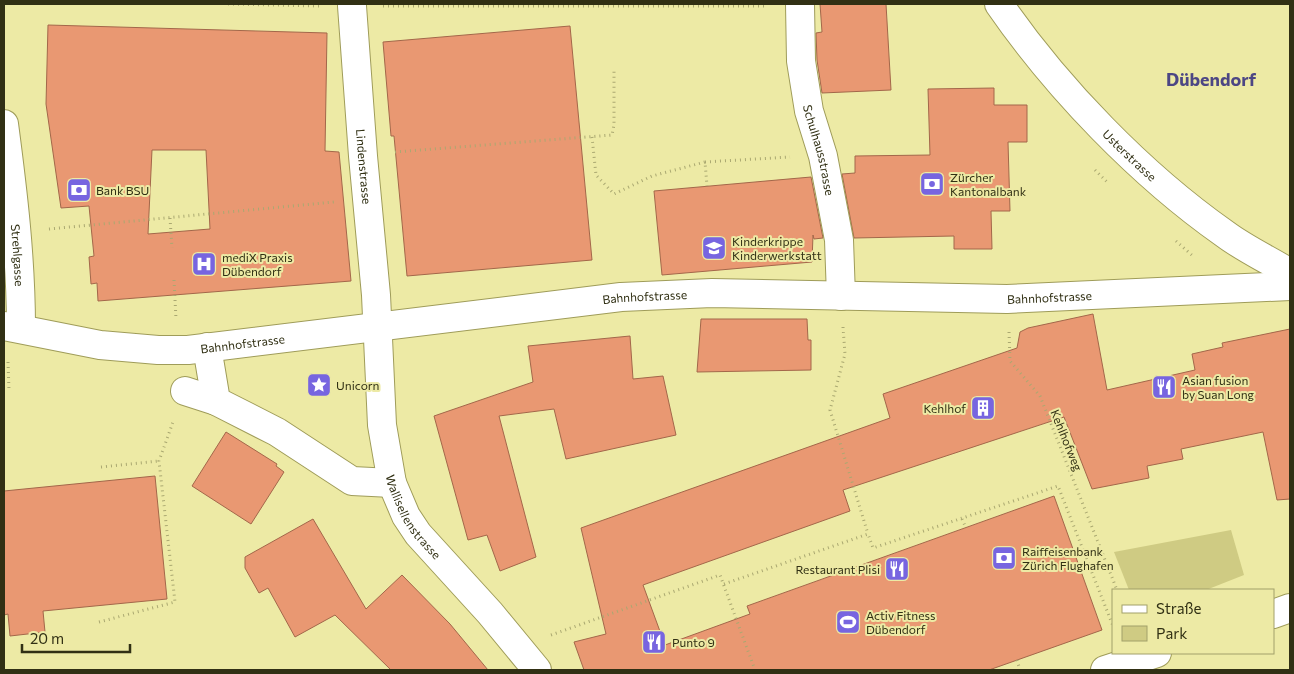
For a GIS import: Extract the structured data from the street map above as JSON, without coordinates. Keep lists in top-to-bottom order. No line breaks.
{"streets":{"street":["Schulhausstrasse","Usterstrasse","Lindenstrasse","Strehlgasse","Bahnhofstrasse","Wallisellenstrasse"],"path":["Kehlhofweg"]},"crossings":[["Schulhausstrasse","Bahnhofstrasse"],["Lindenstrasse","Bahnhofstrasse"],["Lindenstrasse","Wallisellenstrasse"],["Strehlgasse","Bahnhofstrasse"],["Bahnhofstrasse","Kehlhofweg"],["Bahnhofstrasse","Wallisellenstrasse"]],"districts":["Dübendorf"],"places":{"bank":["Zürcher Kantonalbank","Bank BSU","Raiffeisenbank Zürich Flughafen"],"school or university":["Kinderkrippe Kinderwerkstatt"],"hospital":["mediX Praxis Dübendorf"],"place":["Unicorn"],"restaurant":["Asian fusion by Suan Long","Restaurant Plisi","Punto 9"],"building":["Kehlhof"],"sports":["Activ Fitness Dübendorf"]},"legend":["Straße","Park"],"scale_bar":"20 m"}
